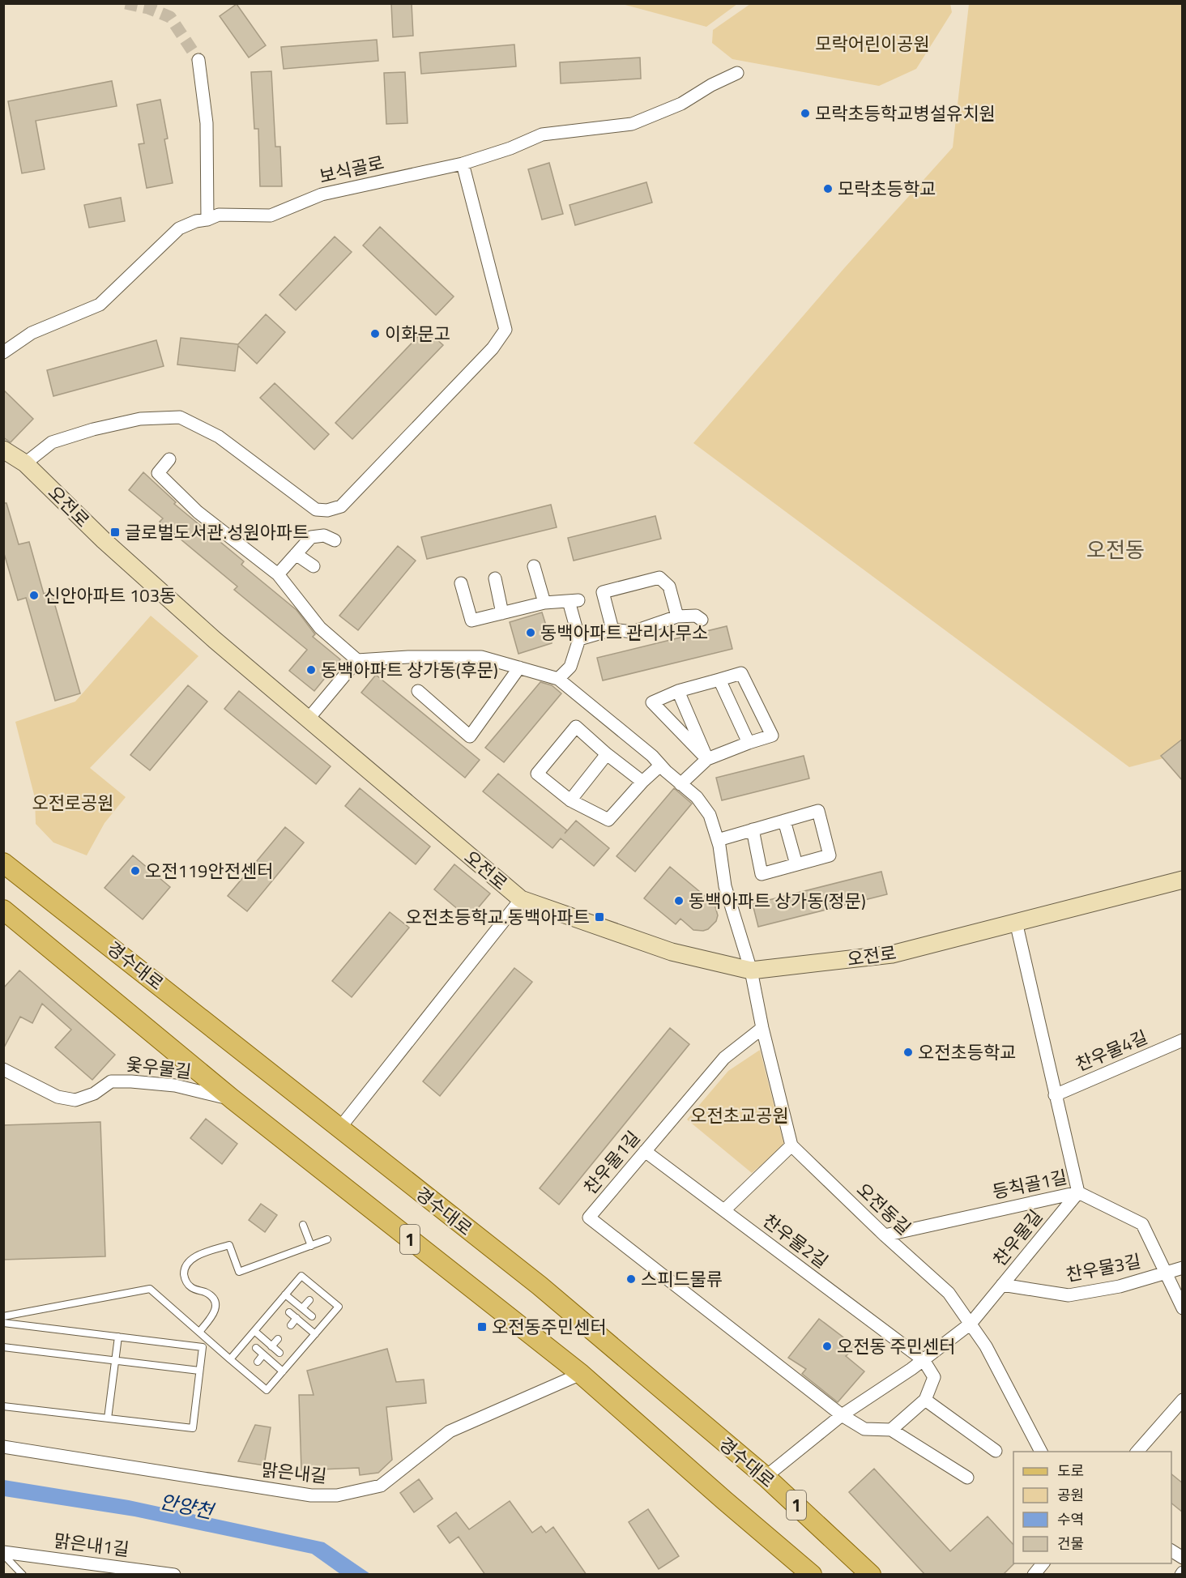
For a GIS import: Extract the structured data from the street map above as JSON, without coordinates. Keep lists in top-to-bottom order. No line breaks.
{"streets":{"main road":["경수대로","1"],"street":["보식골로","오전로","찬우물4길","옻우물길","찬우물1길","등칙골1길","오전동길","찬우물길","찬우물2길","찬우물3길","맑은내길","맑은내1길"]},"crossings":[["경수대로","찬우물길"],["옻우물길","1"],["찬우물1길","찬우물길"],["찬우물1길","찬우물2길"],["등칙골1길","오전동길"],["등칙골1길","찬우물길"],["등칙골1길","찬우물3길"],["오전동길","찬우물길"],["찬우물길","찬우물2길"],["찬우물길","찬우물3길"],["1","맑은내길"]],"districts":["오전동"],"water":["안양천"],"parks":["모락어린이공원","오전로공원","오전초교공원"],"places":{"other":["모락초등학교병설유치원","모락초등학교","이화문고","신안아파트 103동","동백아파트 관리사무소","동백아파트 상가동(후문)","오전119안전센터","동백아파트 상가동(정문)","오전초등학교","스피드물류","오전동 주민센터"],"transit":["글로벌도서관.성원아파트","오전초등학교.동백아파트","오전동주민센터"]},"legend":["도로","공원","수역","건물"]}
